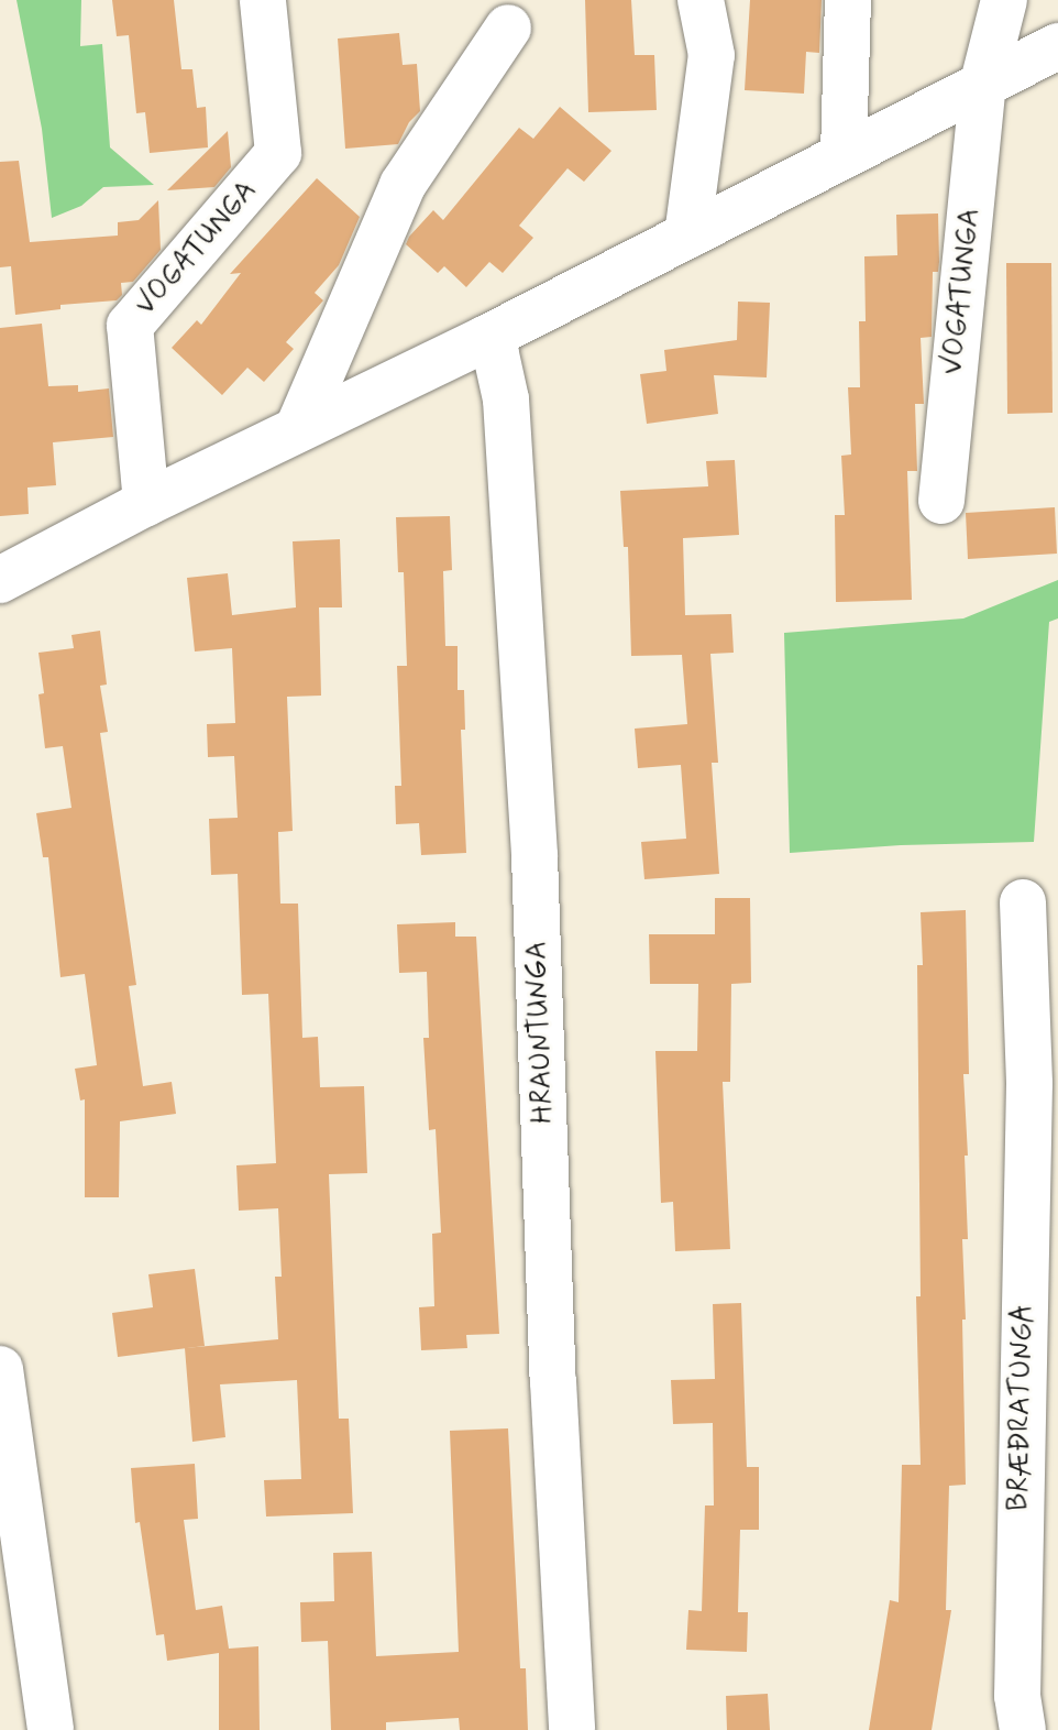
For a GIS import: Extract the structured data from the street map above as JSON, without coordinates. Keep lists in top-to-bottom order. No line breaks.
{"streets":{"street":["VOGATUNGA","HRAUNTUNGA","BRÆÐRATUNGA"]}}
